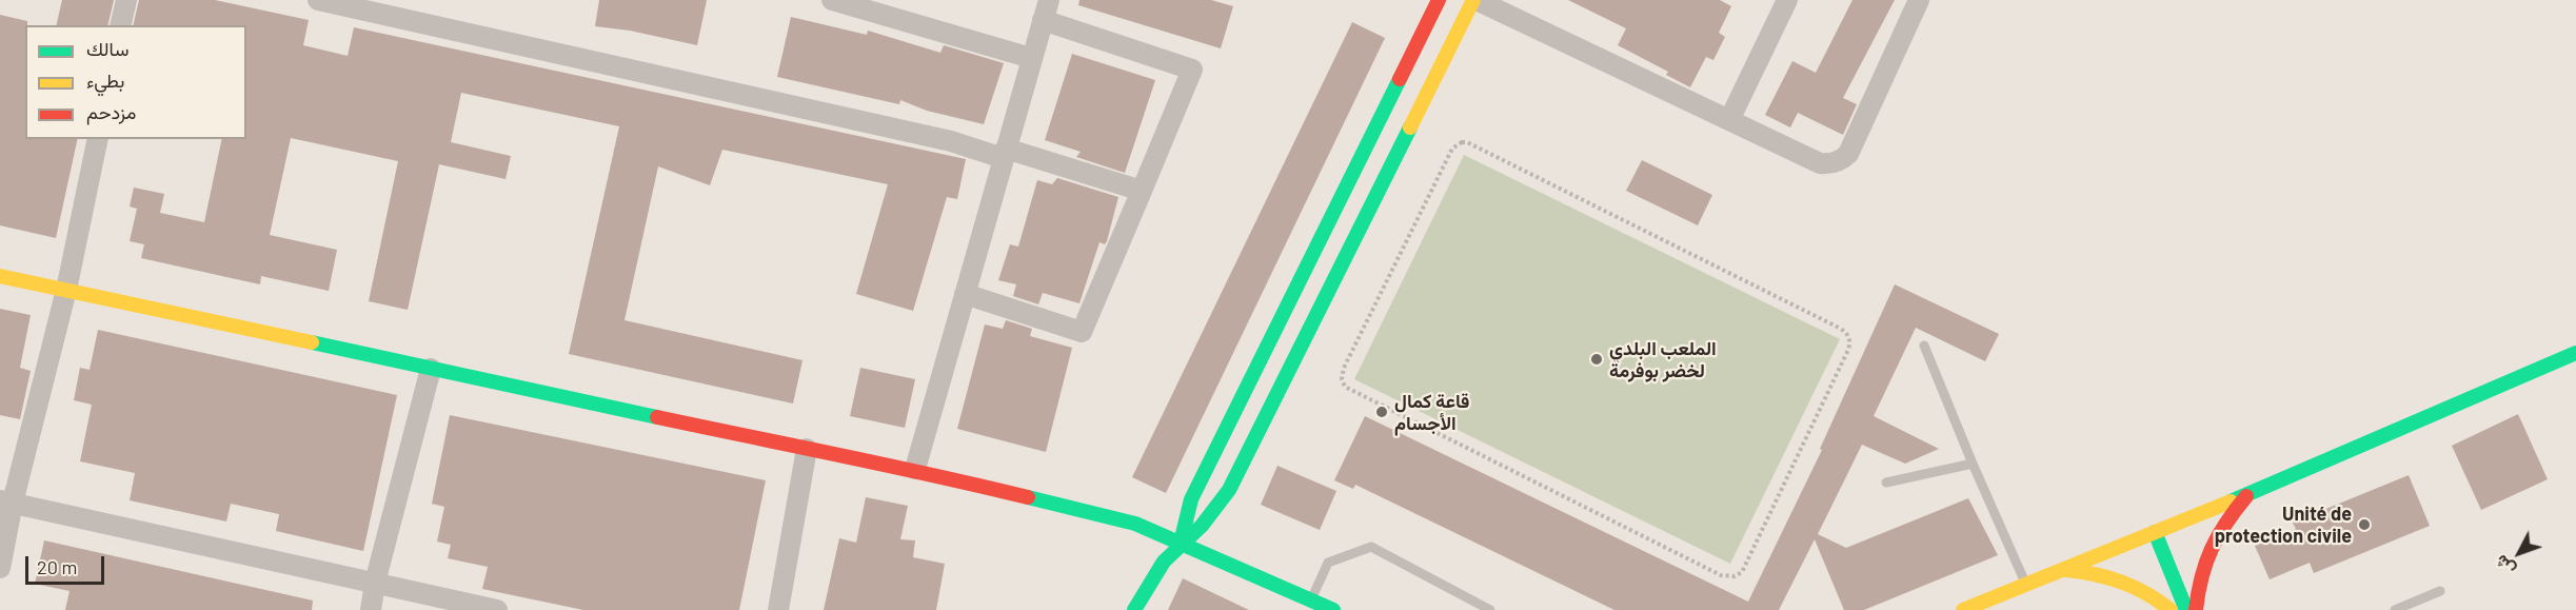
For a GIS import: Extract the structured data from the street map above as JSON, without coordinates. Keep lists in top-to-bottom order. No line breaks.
{"places":["الملعب البلدي لخضر بوفرمة","قاعة كمال الأجسام","Unité de protection civile"],"legend":["سالك","بطيء","مزدحم"],"scale_bar":"20 m","north":"bottom left"}
